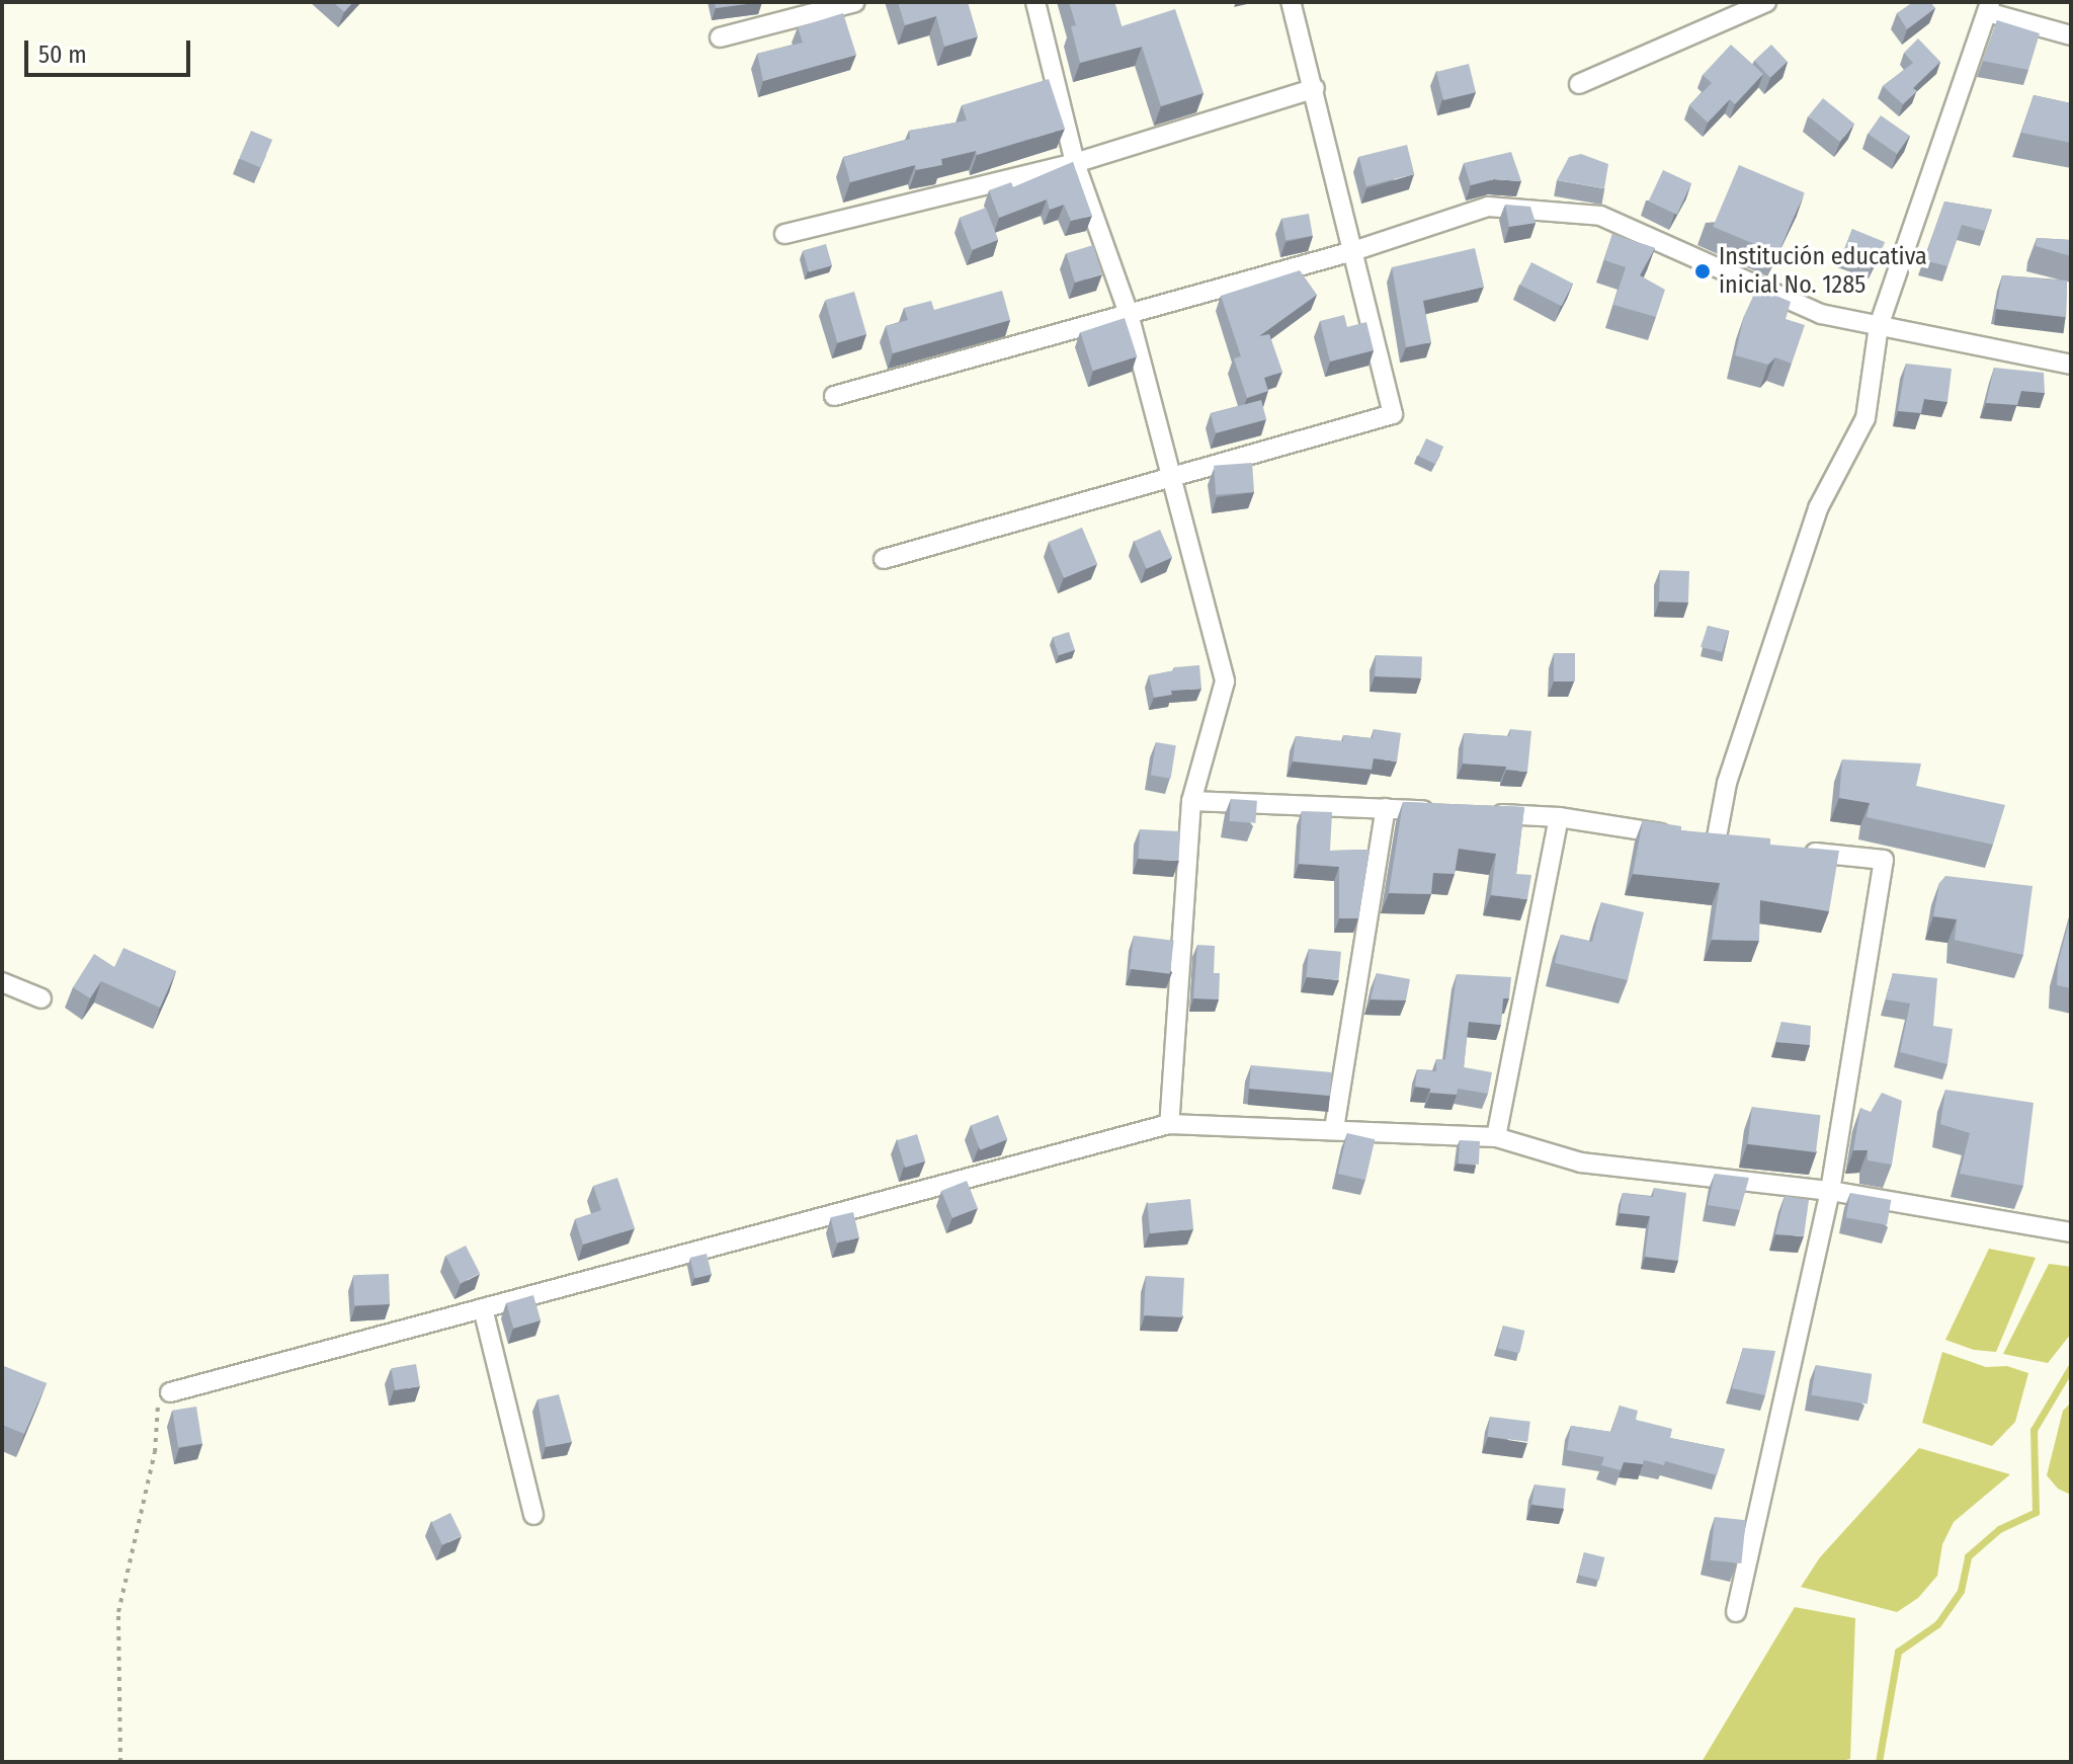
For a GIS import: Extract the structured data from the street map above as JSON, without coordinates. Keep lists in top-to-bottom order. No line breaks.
{"places":["Institución educativa inicial No. 1285"],"scale_bar":"50 m"}
